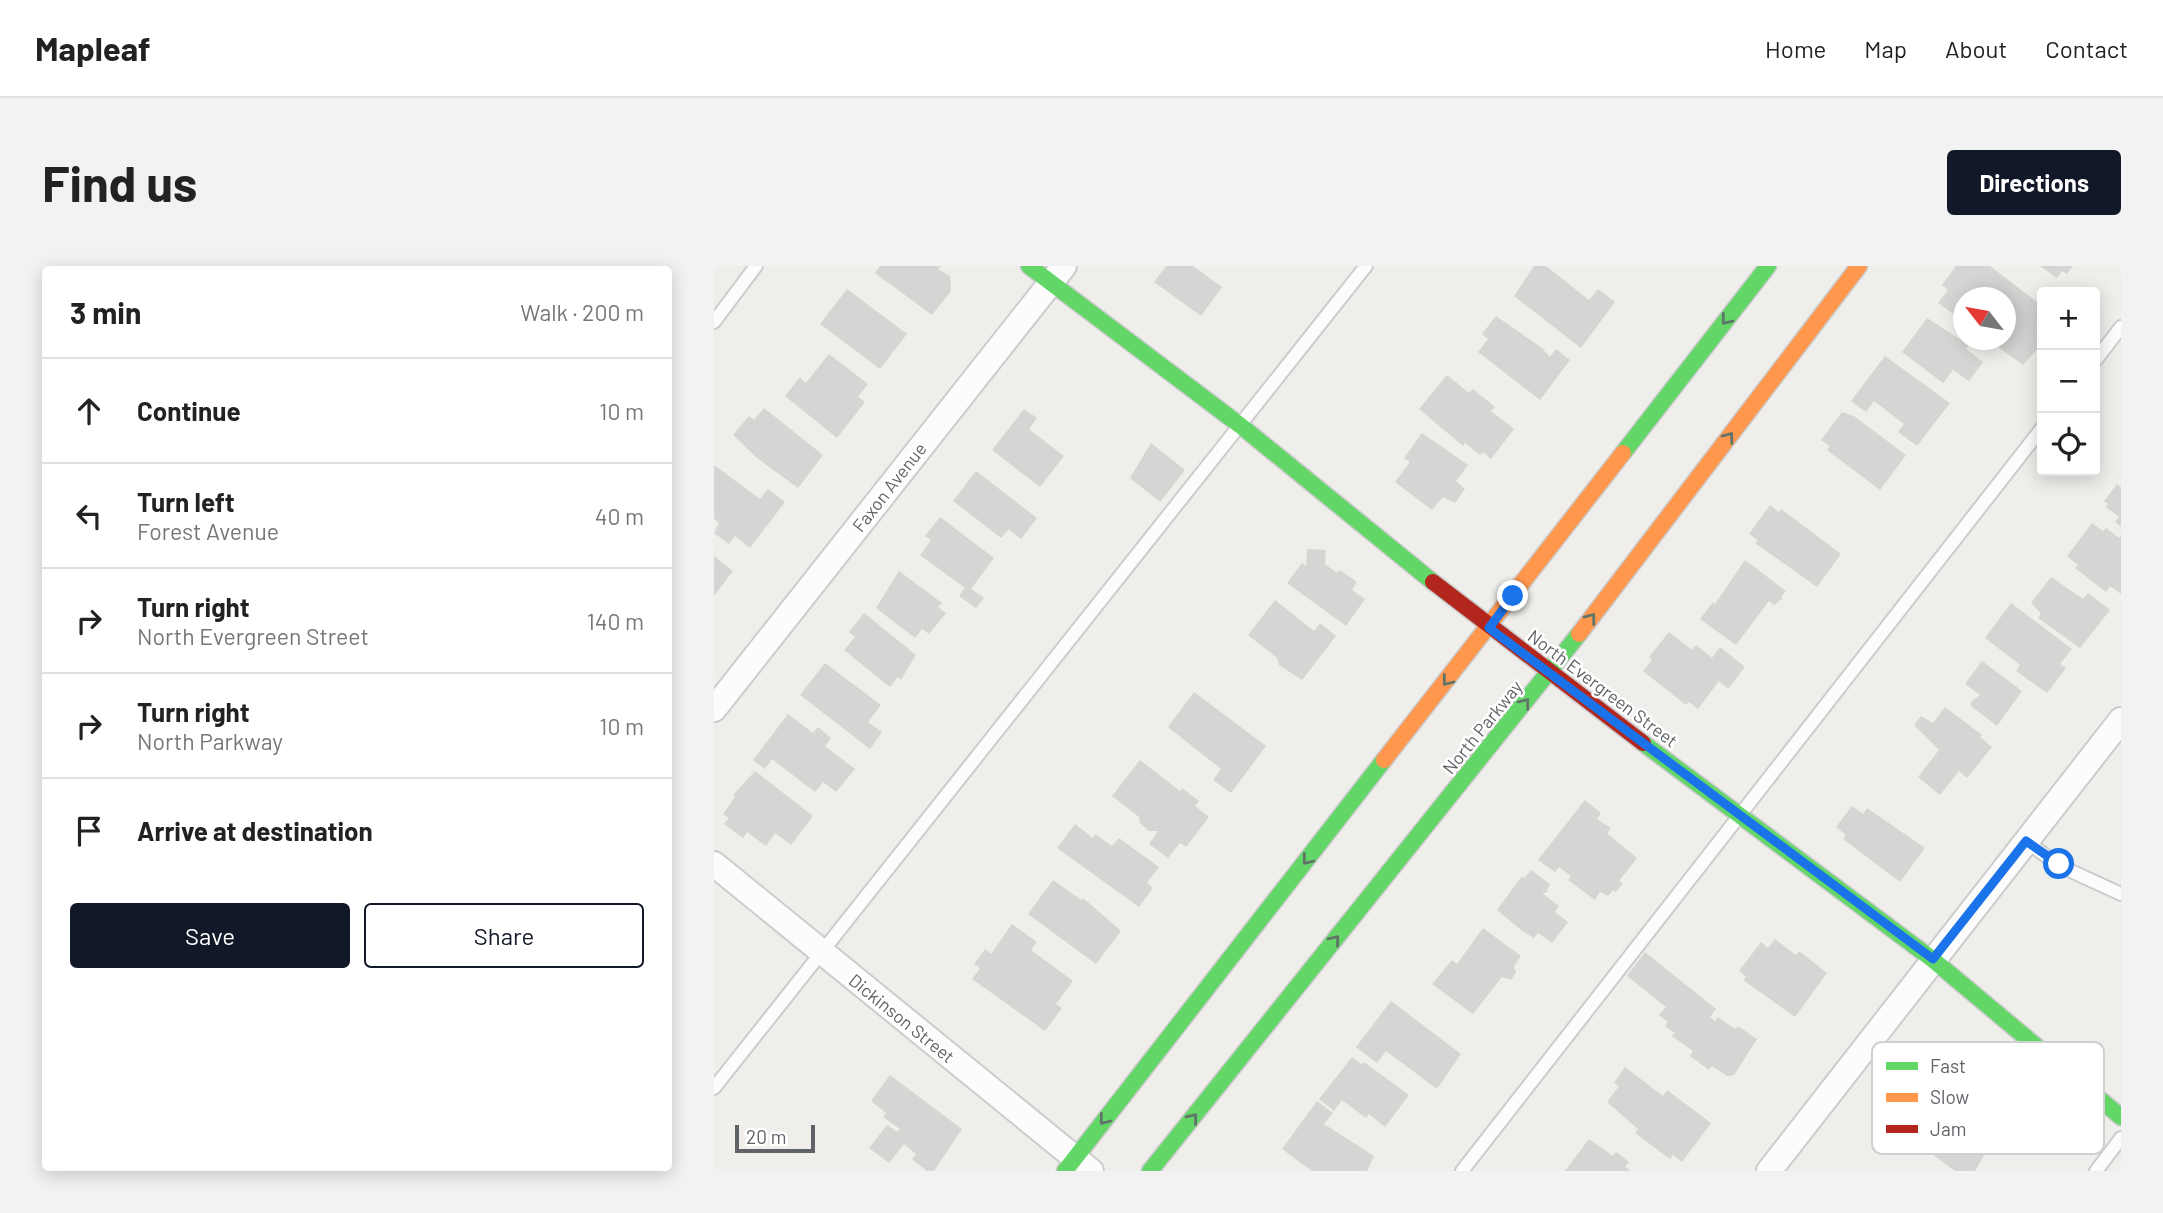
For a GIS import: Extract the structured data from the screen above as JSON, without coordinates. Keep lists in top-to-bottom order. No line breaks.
{"streets":{"main road":["North Evergreen Street","North Parkway"],"street":["Faxon Avenue","Dickinson Street"]},"crossings":[["Faxon Avenue","North Evergreen Street"],["North Evergreen Street","North Parkway"]],"legend":["Fast","Slow","Jam"],"scale_bar":"20 m","north":"top left","page":{"header":"Mapleaf","nav":["Home","Map","About","Contact"],"buttons":["Directions",["Save","Share"]],"title":"Find us","heading":["3 min","Walk · 200 m"],"map_buttons":["+","−"],"list":[["Continue","10 m"],["Turn left","Forest Avenue","40 m"],["Turn right","North Evergreen Street","140 m"],["Turn right","North Parkway","10 m"],"Arrive at destination"],"scale":"20 m"}}
